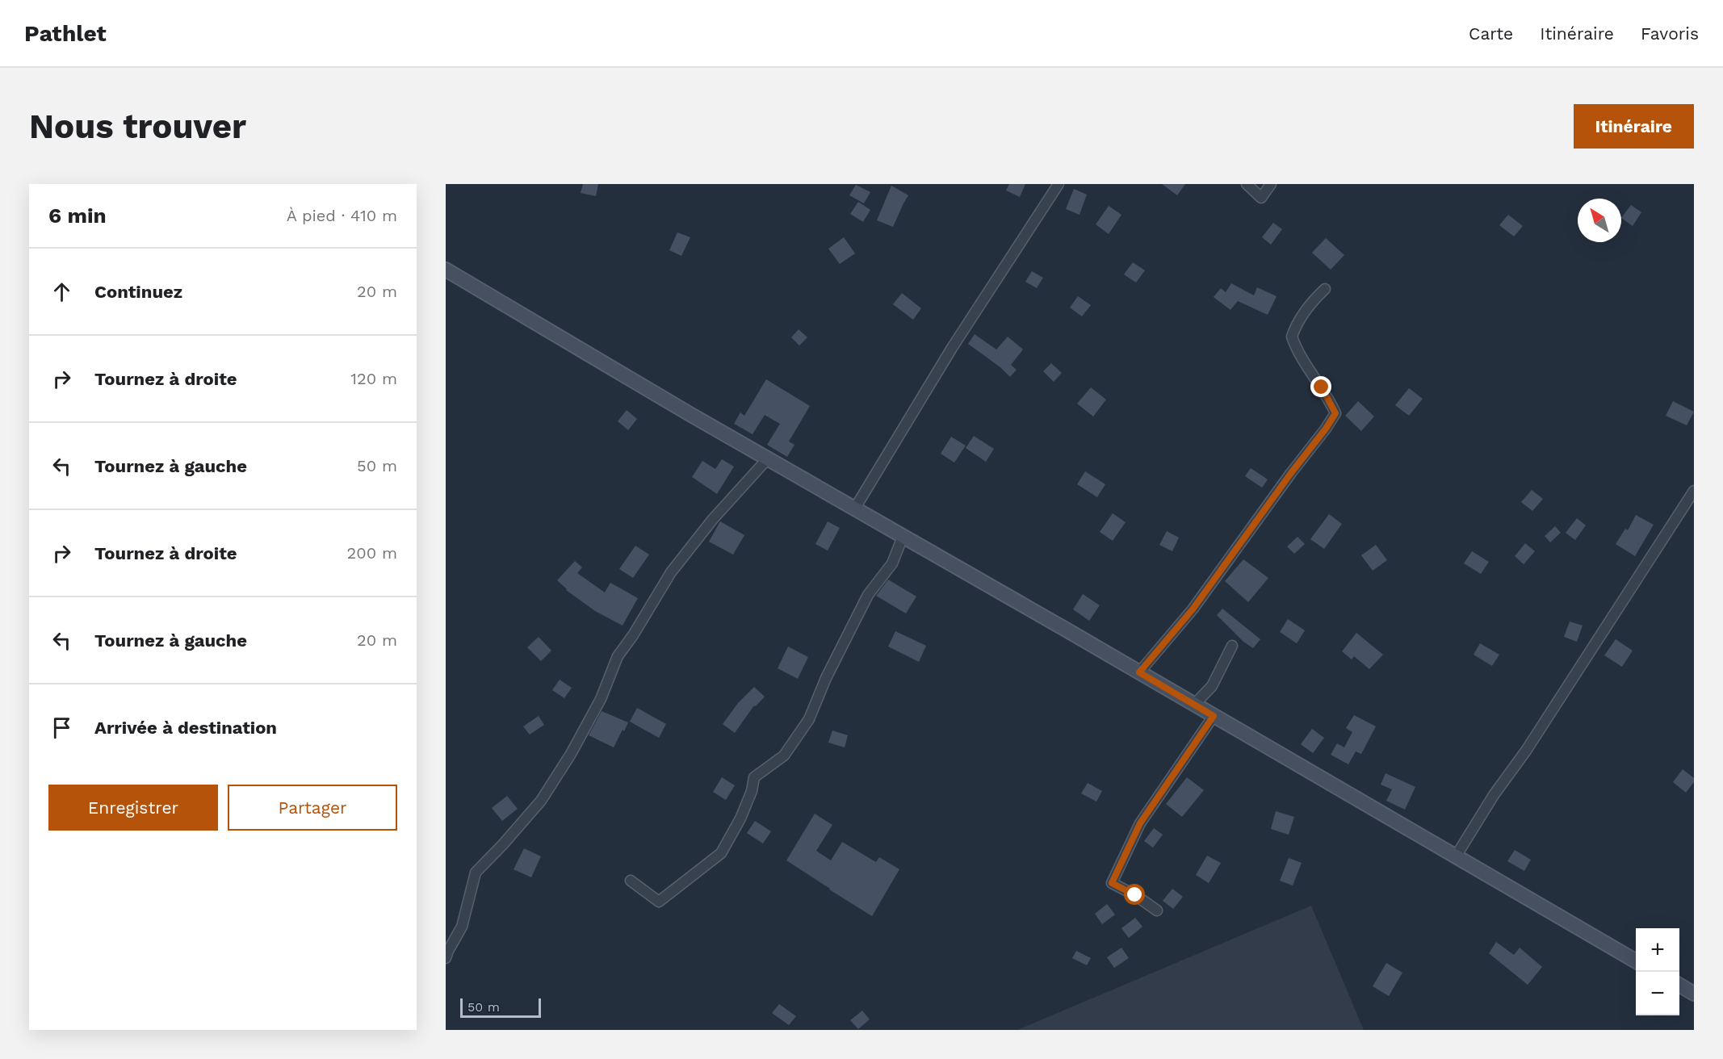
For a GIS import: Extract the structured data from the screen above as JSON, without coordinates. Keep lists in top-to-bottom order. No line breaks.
{"scale_bar":"50 m","north":"top left","page":{"header":"Pathlet","nav":["Carte","Itinéraire","Favoris"],"buttons":["Itinéraire",["Enregistrer","Partager"]],"title":"Nous trouver","heading":["6 min","À pied · 410 m"],"list":[["Continuez","20 m"],["Tournez à droite","120 m"],["Tournez à gauche","50 m"],["Tournez à droite","200 m"],["Tournez à gauche","20 m"],"Arrivée à destination"],"map_buttons":["+","−"],"scale":"50 m"}}
